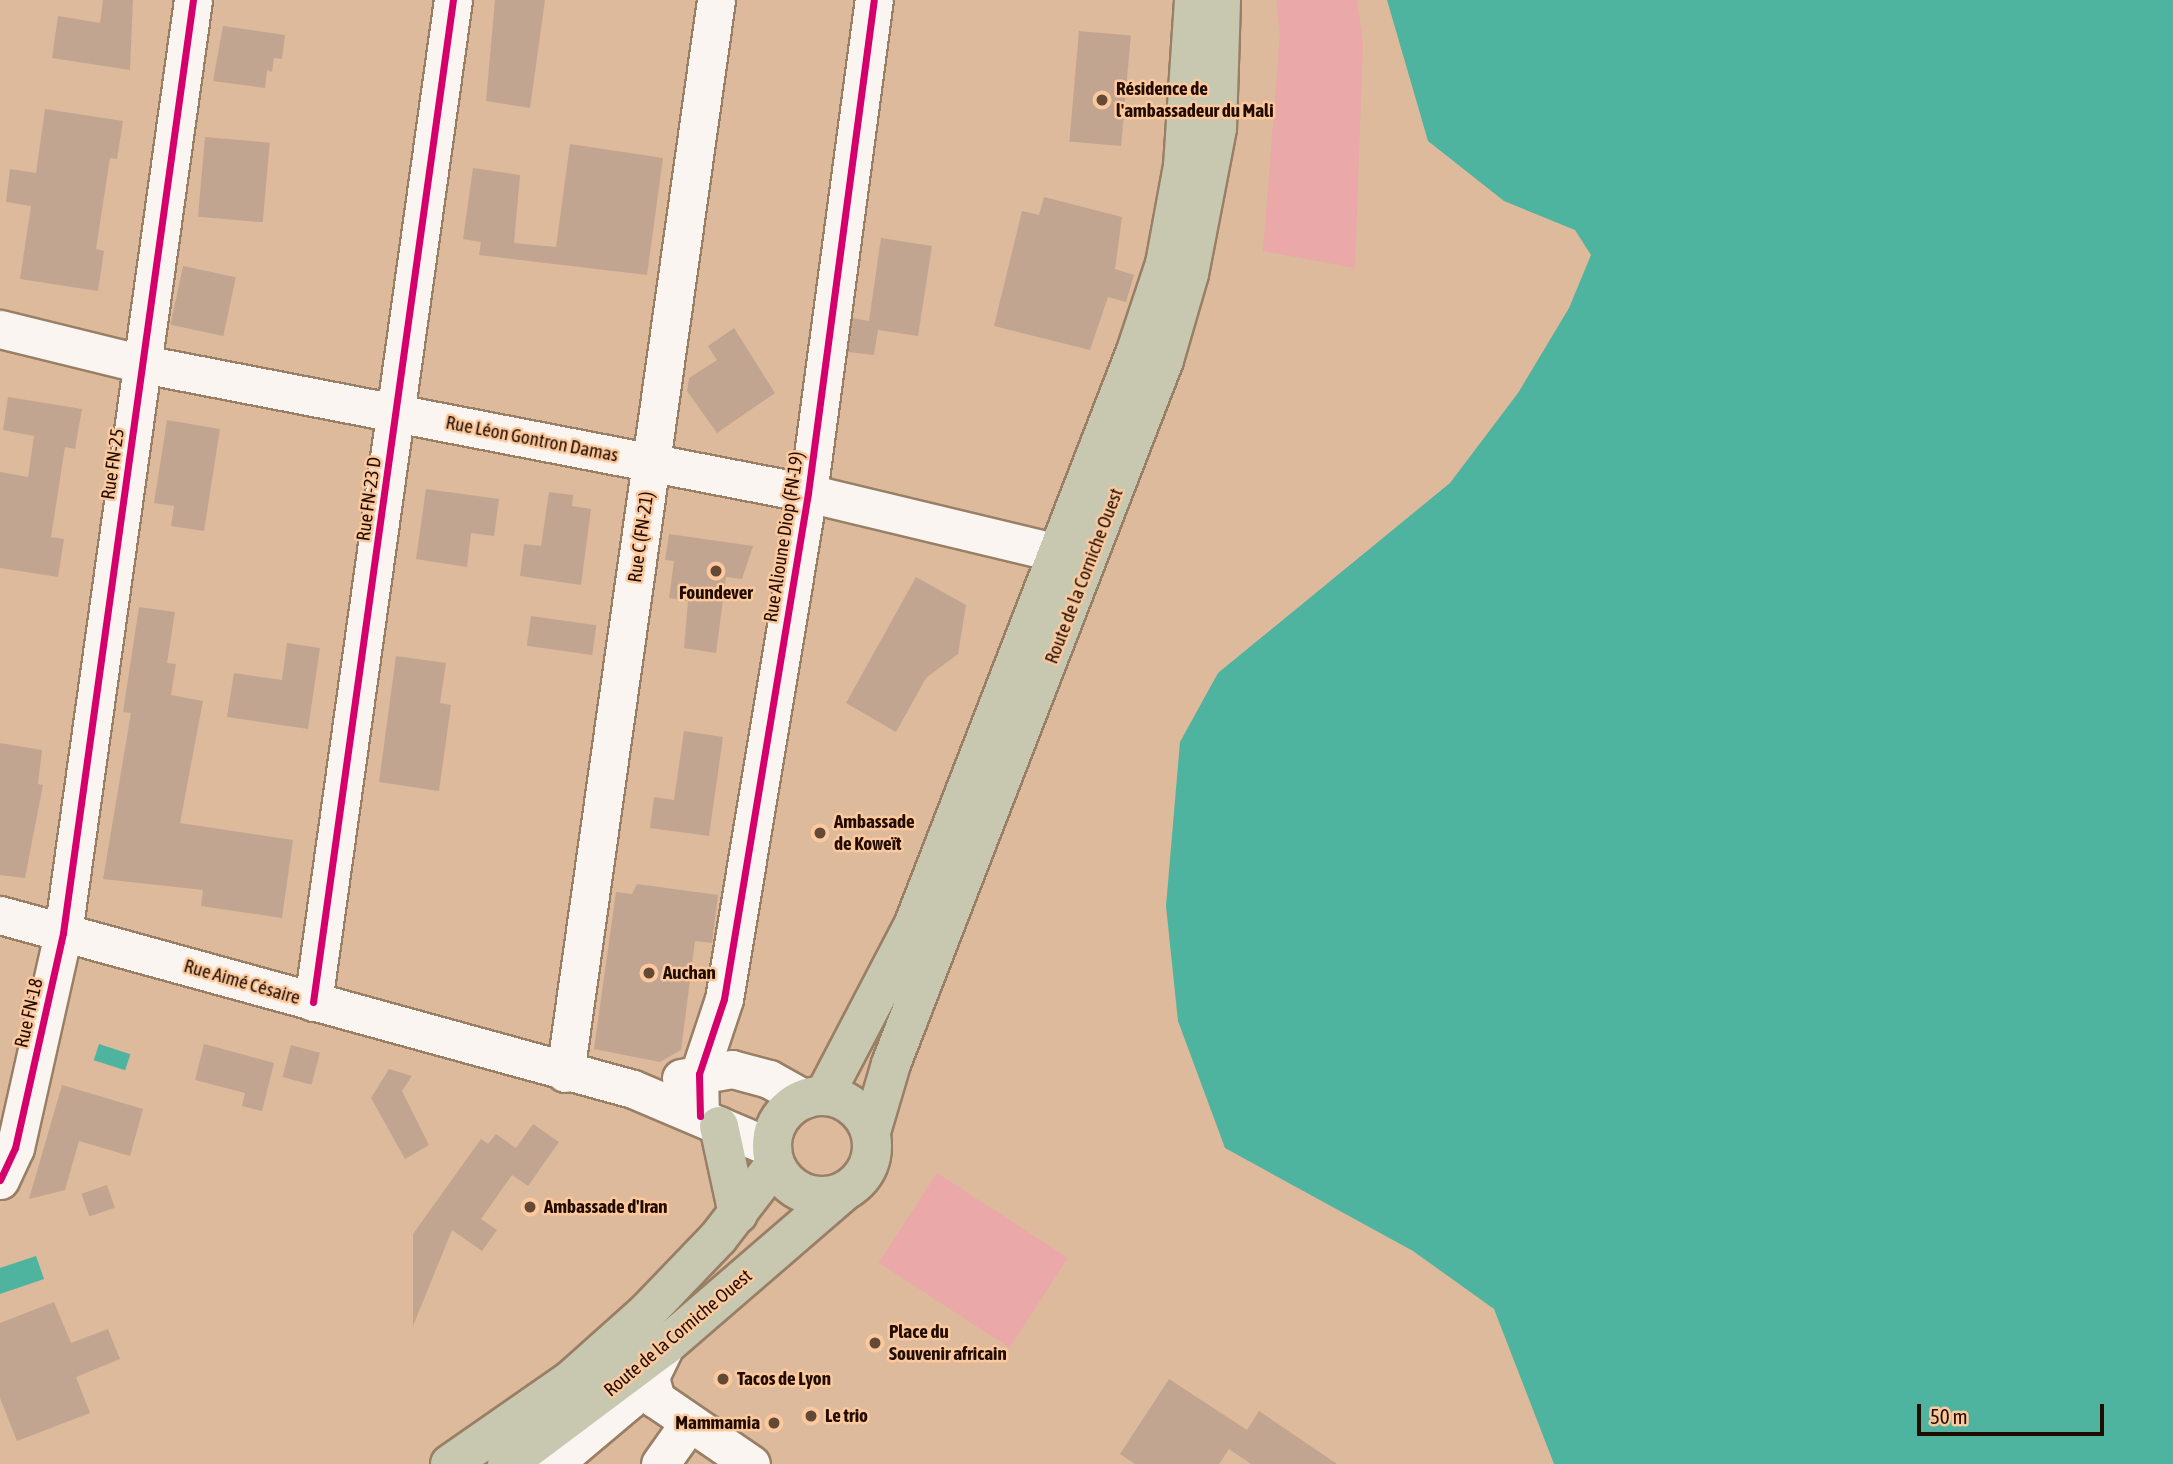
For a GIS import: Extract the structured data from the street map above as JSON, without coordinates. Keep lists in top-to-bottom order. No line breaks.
{"streets":{"highway":["Route de la Corniche Ouest"],"street":["Rue Léon Gontron Damas","Rue FN-25","Rue FN-23 D","Rue C (FN-21)","Rue Alioune Diop (FN-19)","Rue Aimé Césaire","Rue FN-18"]},"crossings":[["Rue Léon Gontron Damas","Rue FN-25"],["Rue Léon Gontron Damas","Rue FN-23 D"],["Rue Léon Gontron Damas","Rue C (FN-21)"],["Rue Léon Gontron Damas","Rue Alioune Diop (FN-19)"],["Rue Léon Gontron Damas","Route de la Corniche Ouest"],["Rue FN-25","Rue Aimé Césaire"],["Rue FN-25","Rue FN-18"],["Rue FN-23 D","Rue Aimé Césaire"],["Rue C (FN-21)","Rue Aimé Césaire"],["Rue Alioune Diop (FN-19)","Rue Aimé Césaire"],["Route de la Corniche Ouest","Rue Aimé Césaire"],["Rue Aimé Césaire","Rue FN-18"]],"places":["Résidence de l'ambassadeur du Mali","Foundever","Ambassade de Koweït","Auchan","Ambassade d'Iran","Place du Souvenir africain","Tacos de Lyon","Le trio","Mammamia"],"scale_bar":"50 m"}
